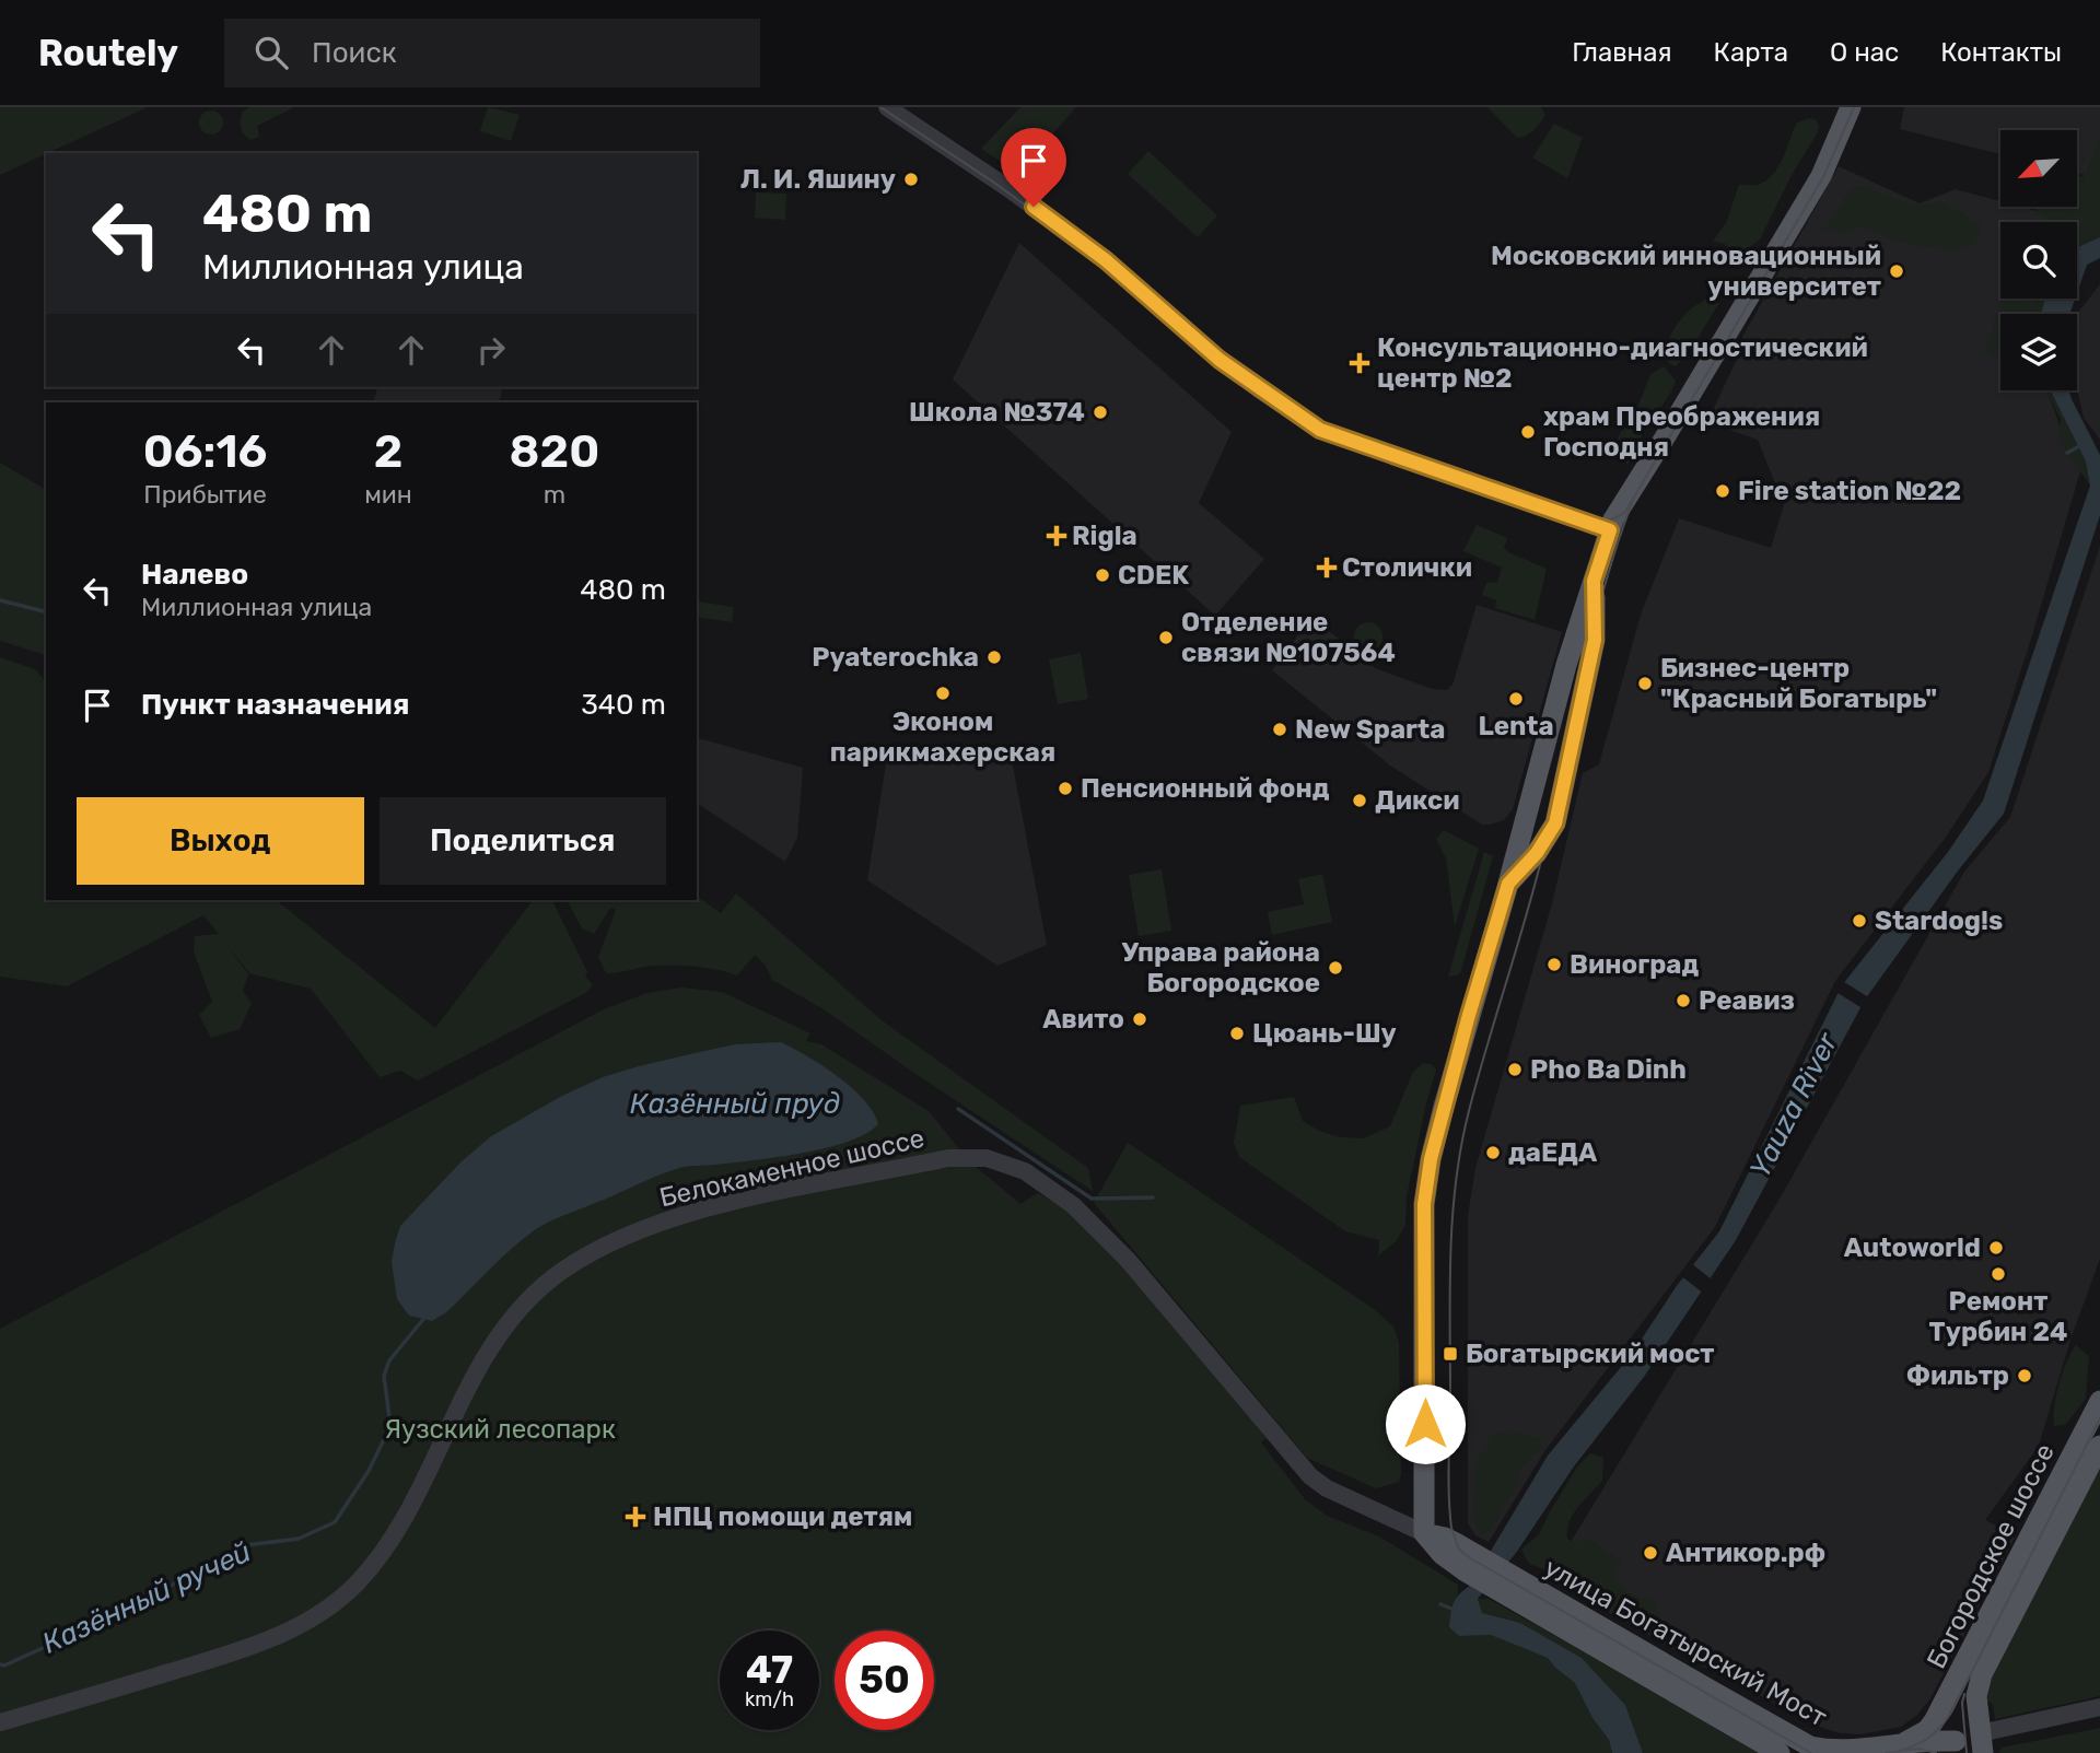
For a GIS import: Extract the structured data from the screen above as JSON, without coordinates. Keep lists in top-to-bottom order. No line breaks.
{"streets":{"main road":["Богородское шоссе","улица Богатырский Мост"],"street":["Белокаменное шоссе"]},"crossings":[["Белокаменное шоссе","улица Богатырский Мост"],["Богородское шоссе","улица Богатырский Мост"]],"water":["Казённый пруд","Yauza River","Казённый ручей"],"parks":["Яузский лесопарк"],"places":{"other":["Л. И. Яшину","Московский инновационный университет","Школа №374","храм Преображения Господня","Fire station №22","CDEK","Отделение связи №107564","Pyaterochka","Бизнес-центр \"Красный Богатырь\"","Эконом парикмахерская","Lenta","New Sparta","Пенсионный фонд","Дикси","Stardog!s","Виноград","Управа района Богородское","Реавиз","Авито","Цюань-Шу","Pho Ba Dinh","даЕДА","Autoworld","Ремонт Турбин 24","Фильтр","Антикор.рф"],"health":["Консультационно-диагностический центр №2","Rigla","Столички","НПЦ помощи детям"],"transit":["Богатырский мост"]},"north":"bottom left","page":{"header":"Routely","search":"Поиск","nav":["Главная","Карта","О нас","Контакты"],"turn":["480 m","Миллионная улица"],"eta":["06:16","Прибытие","2","мин","820","m"],"list":[{"name":"Налево","note":"Миллионная улица","value":"480 m"},{"name":"Пункт назначения","value":"340 m"}],"buttons":["Выход","Поделиться"],"speed":"47 km/h","limit":"50"}}
